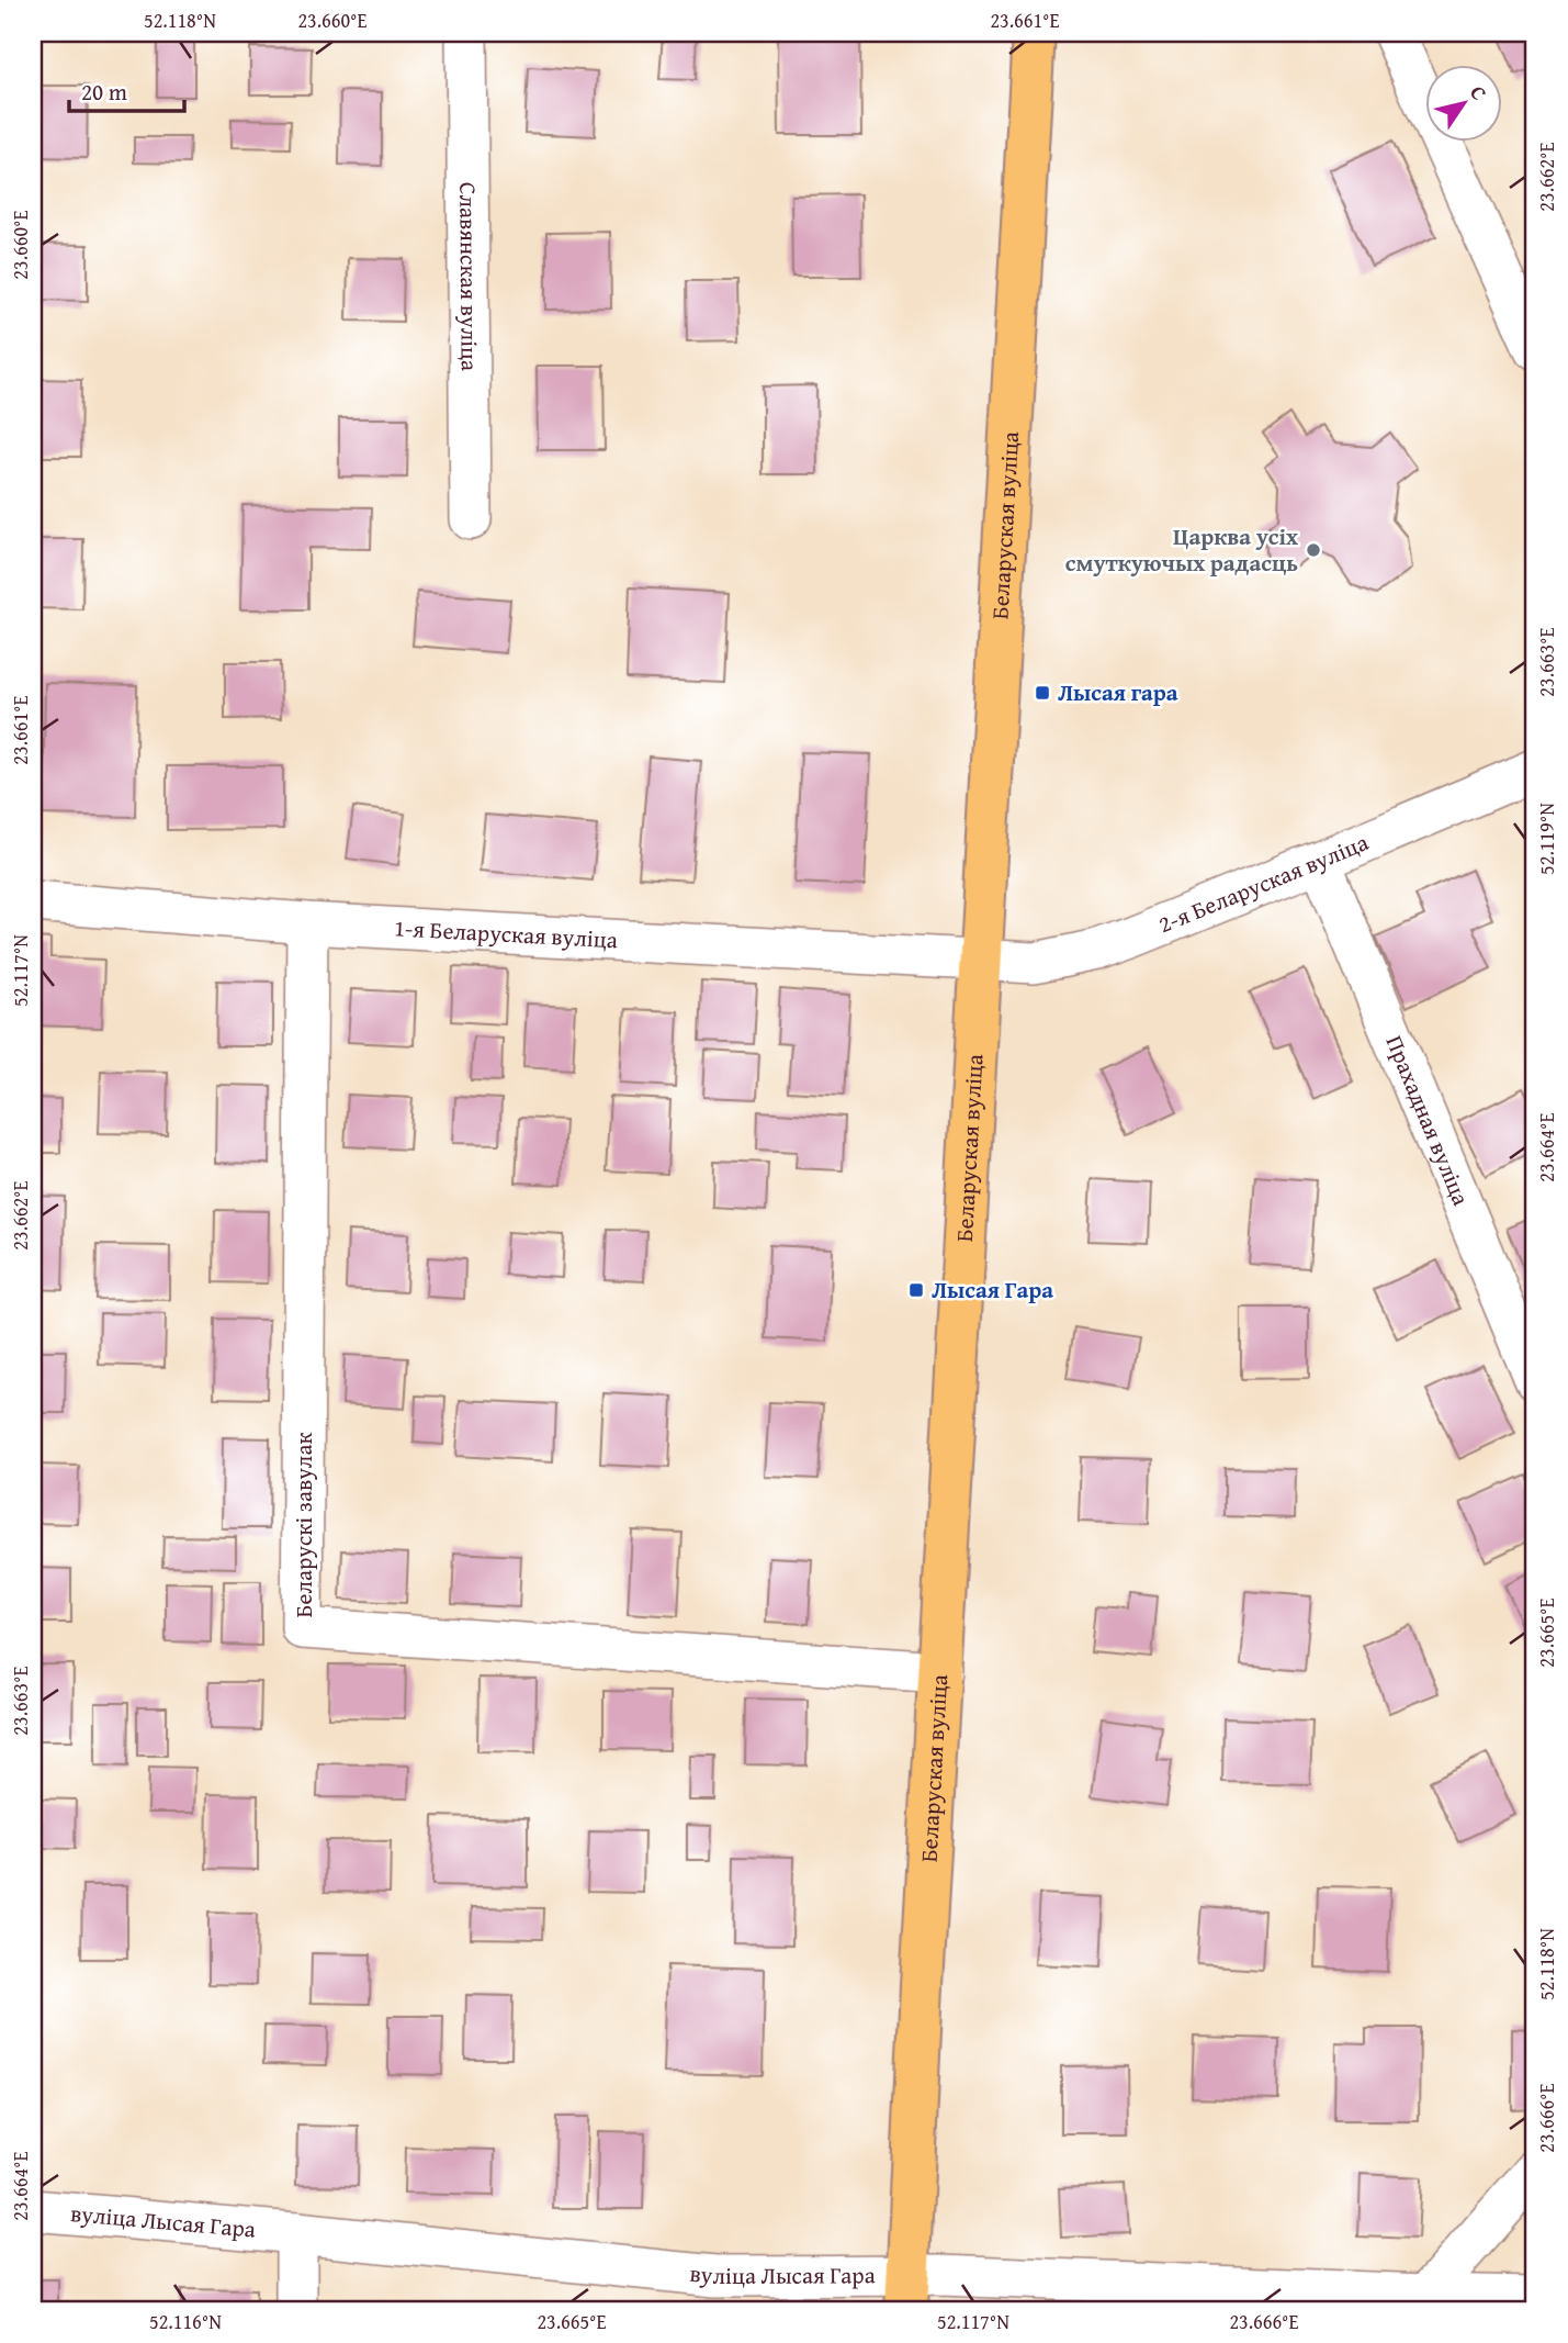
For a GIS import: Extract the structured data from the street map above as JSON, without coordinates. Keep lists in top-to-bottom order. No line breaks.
{"streets":{"main road":["Беларуская вуліца"],"street":["Славянская вуліца","2-я Беларуская вуліца","1-я Беларуская вуліца","Прахадная вуліца","Беларускі завулак","вуліца Лысая Гара"]},"crossings":[["Беларуская вуліца","2-я Беларуская вуліца"],["Беларуская вуліца","1-я Беларуская вуліца"],["Беларуская вуліца","Беларускі завулак"],["Беларуская вуліца","вуліца Лысая Гара"],["2-я Беларуская вуліца","1-я Беларуская вуліца"],["2-я Беларуская вуліца","Прахадная вуліца"],["1-я Беларуская вуліца","Беларускі завулак"]],"places":{"other":["Царква усіх смуткуючых радасць"],"transit":["Лысая гара","Лысая Гара"]},"scale_bar":"20 m","north":"top right","coordinates":["52.118°N","23.660°E","23.661°E","23.662°E","23.663°E","52.119°N","52.117°N","23.664°E","23.665°E","23.666°E","52.116°N"]}
